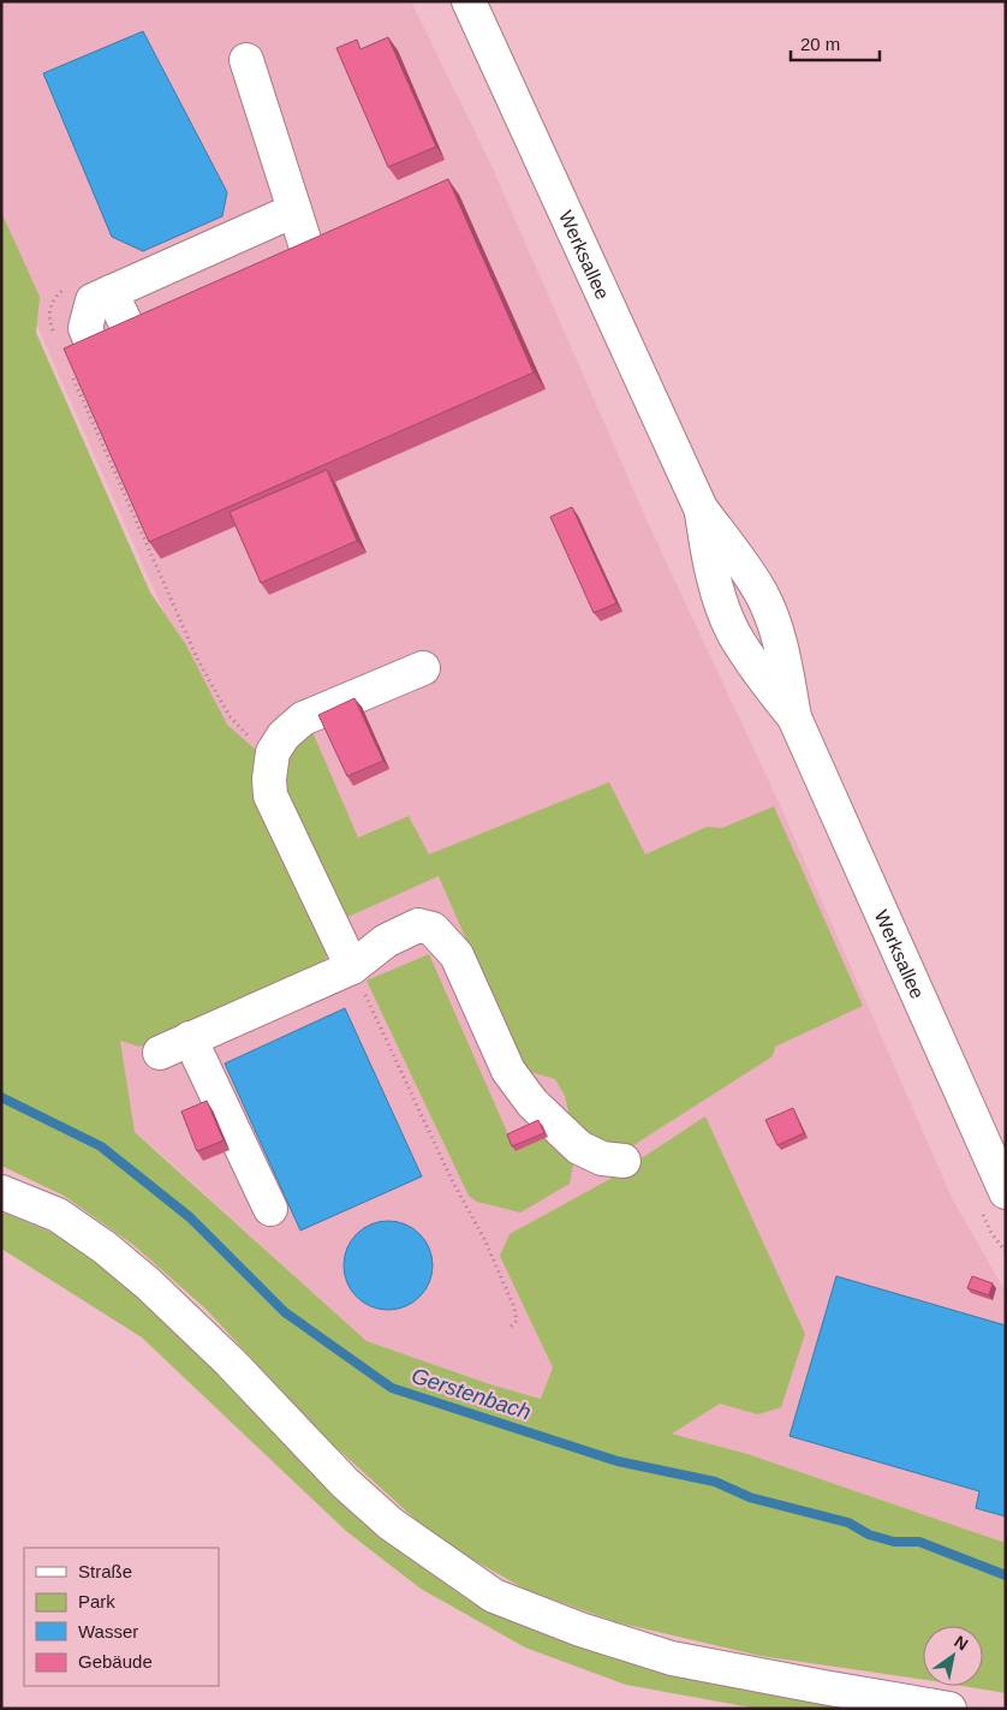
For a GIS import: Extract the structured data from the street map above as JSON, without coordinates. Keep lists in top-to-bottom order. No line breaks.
{"streets":{"street":["Werksallee"]},"water":["Gerstenbach"],"legend":["Straße","Park","Wasser","Gebäude"],"scale_bar":"20 m","north":"top right"}
